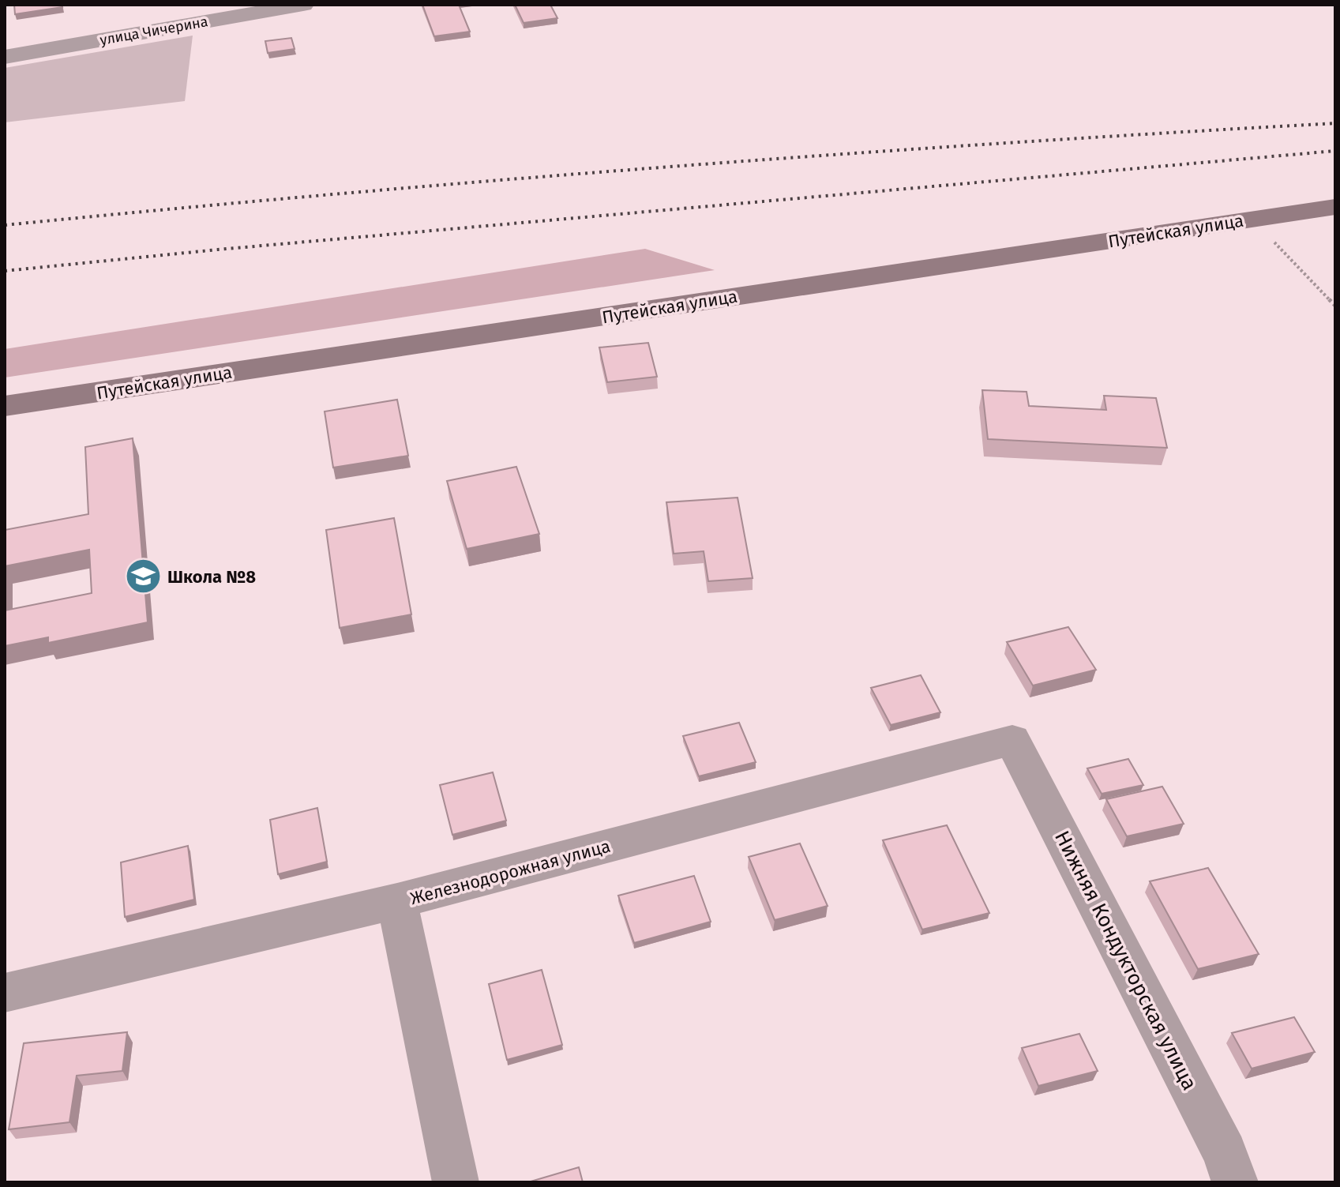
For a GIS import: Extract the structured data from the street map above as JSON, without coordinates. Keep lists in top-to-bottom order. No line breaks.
{"streets":{"main road":["Путейская улица"],"street":["улица Чичерина","Железнодорожная улица","Нижняя Кондукторская улица"]},"crossings":[["Железнодорожная улица","Нижняя Кондукторская улица"]],"places":{"school or university":["Школа №8"]}}
